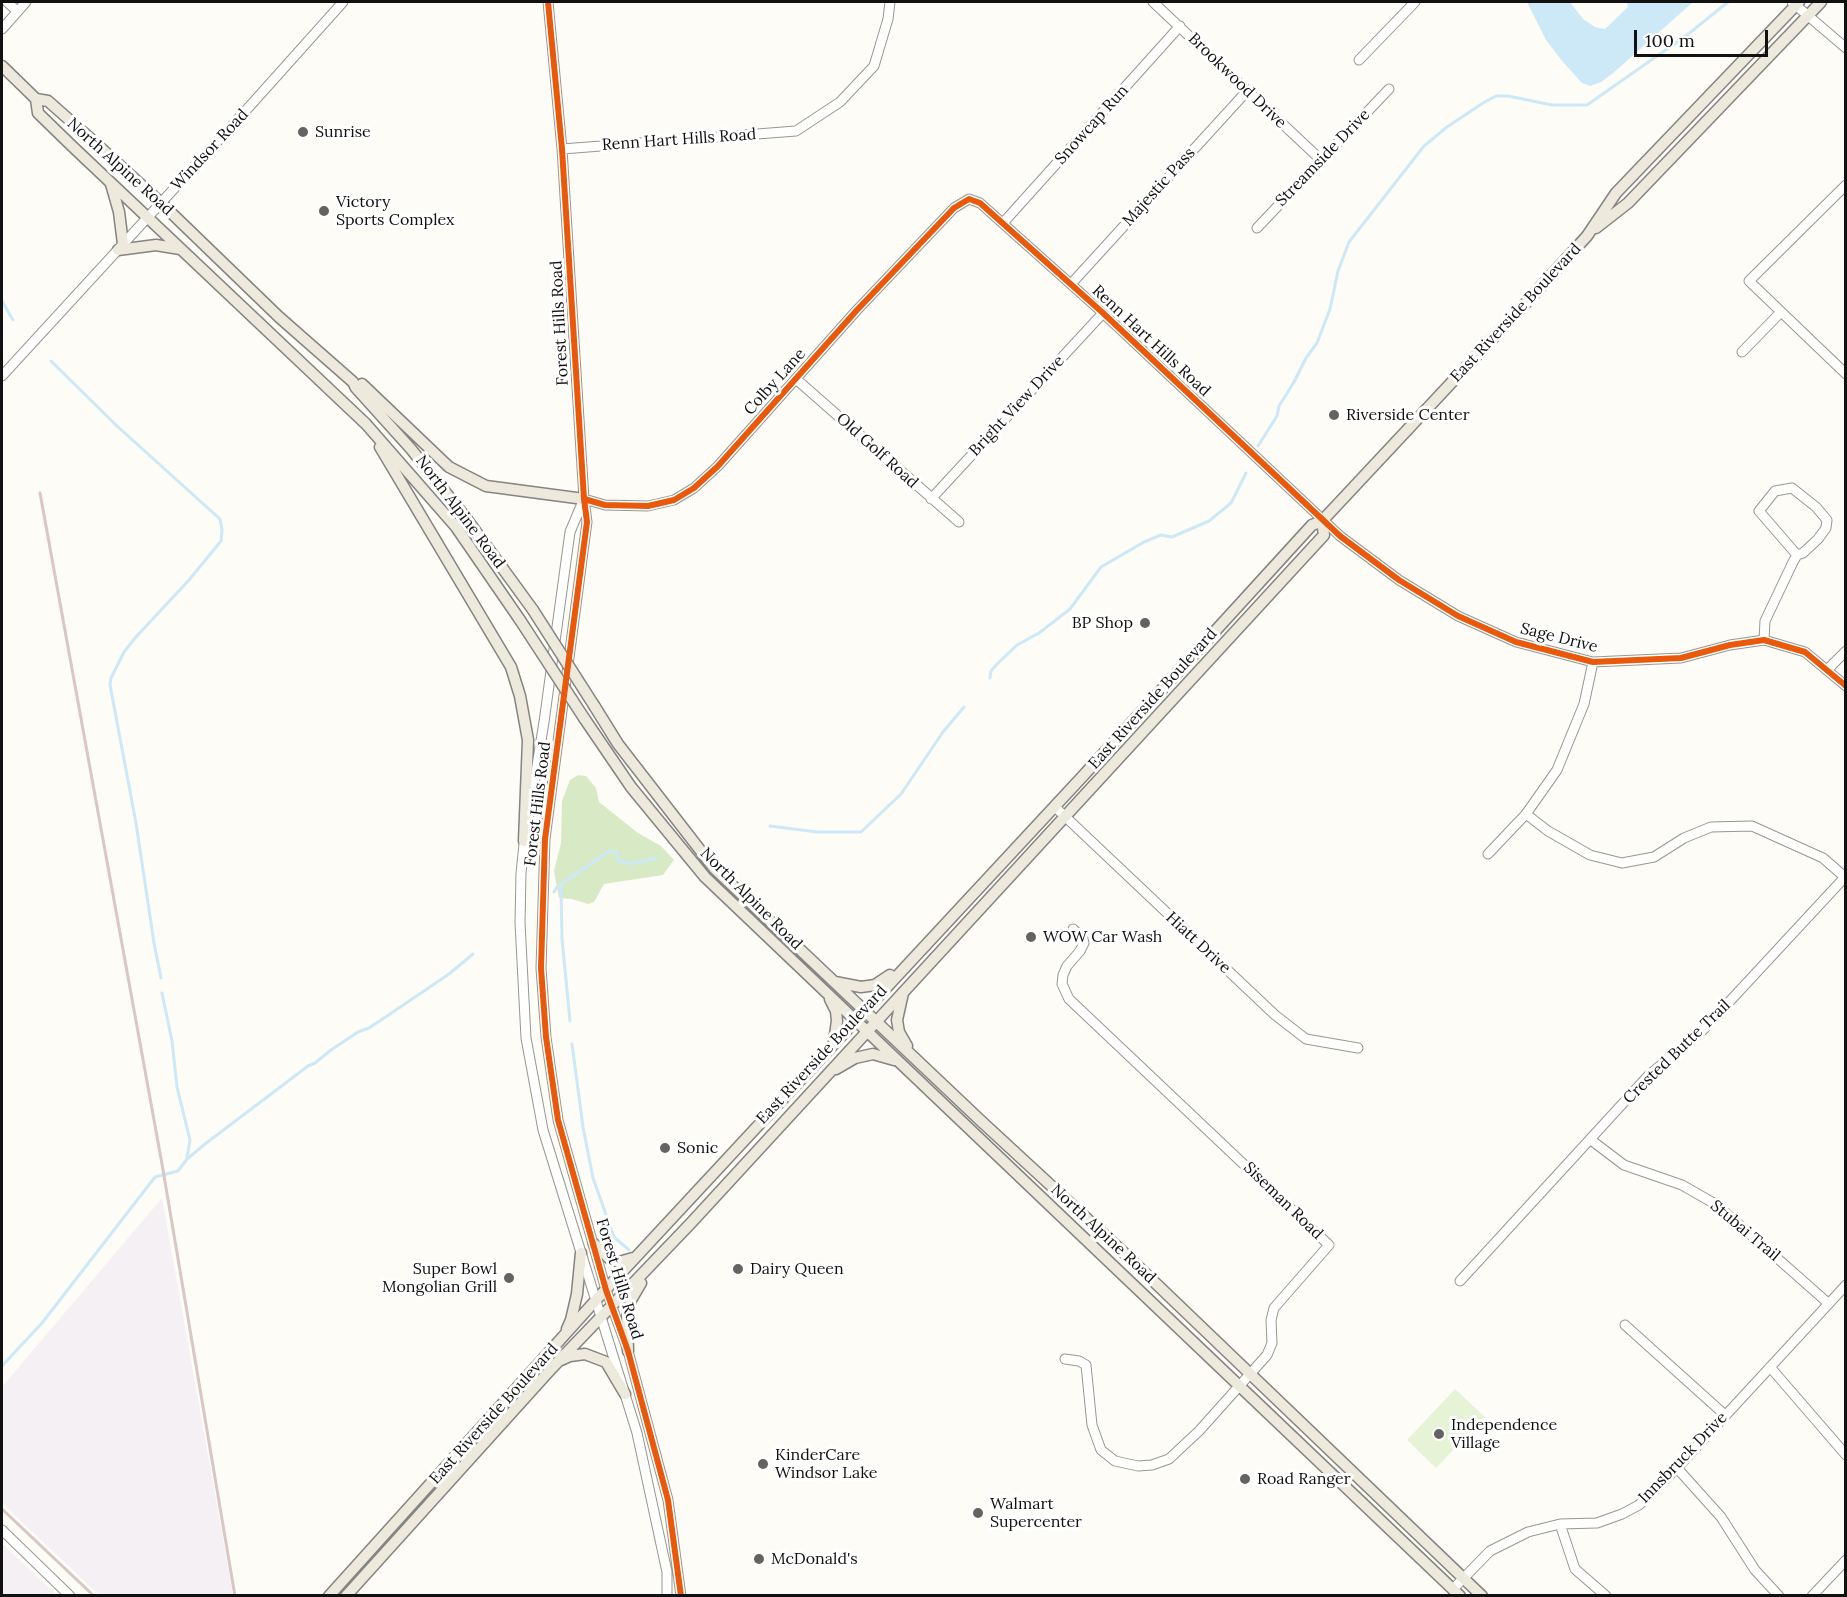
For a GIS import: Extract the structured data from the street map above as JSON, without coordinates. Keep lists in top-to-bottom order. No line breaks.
{"streets":{"main road":["North Alpine Road","East Riverside Boulevard"],"street":["Brookwood Drive","Snowcap Run","Renn Hart Hills Road","Windsor Road","Streamside Drive","Majestic Pass","Forest Hills Road","Colby Lane","Bright View Drive","Old Golf Road","Sage Drive","Hiatt Drive","Crested Butte Trail","Siseman Road","Stubai Trail","Innsbruck Drive"]},"crossings":[["Brookwood Drive","Snowcap Run"],["Brookwood Drive","Streamside Drive"],["Brookwood Drive","Majestic Pass"],["Snowcap Run","Renn Hart Hills Road"],["Renn Hart Hills Road","Majestic Pass"],["Renn Hart Hills Road","East Riverside Boulevard"],["Renn Hart Hills Road","Forest Hills Road"],["Renn Hart Hills Road","Colby Lane"],["Renn Hart Hills Road","Bright View Drive"],["Renn Hart Hills Road","Sage Drive"],["Windsor Road","North Alpine Road"],["North Alpine Road","East Riverside Boulevard"],["North Alpine Road","Siseman Road"],["North Alpine Road","Innsbruck Drive"],["East Riverside Boulevard","Forest Hills Road"],["East Riverside Boulevard","Sage Drive"],["East Riverside Boulevard","Hiatt Drive"],["Forest Hills Road","Colby Lane"],["Colby Lane","Old Golf Road"],["Bright View Drive","Old Golf Road"],["Crested Butte Trail","Stubai Trail"],["Stubai Trail","Innsbruck Drive"]],"places":["Sunrise","Victory Sports Complex","Riverside Center","BP Shop","WOW Car Wash","Sonic","Dairy Queen","Super Bowl Mongolian Grill","Independence Village","KinderCare Windsor Lake","Road Ranger","Walmart Supercenter","McDonald's"],"scale_bar":"100 m"}
